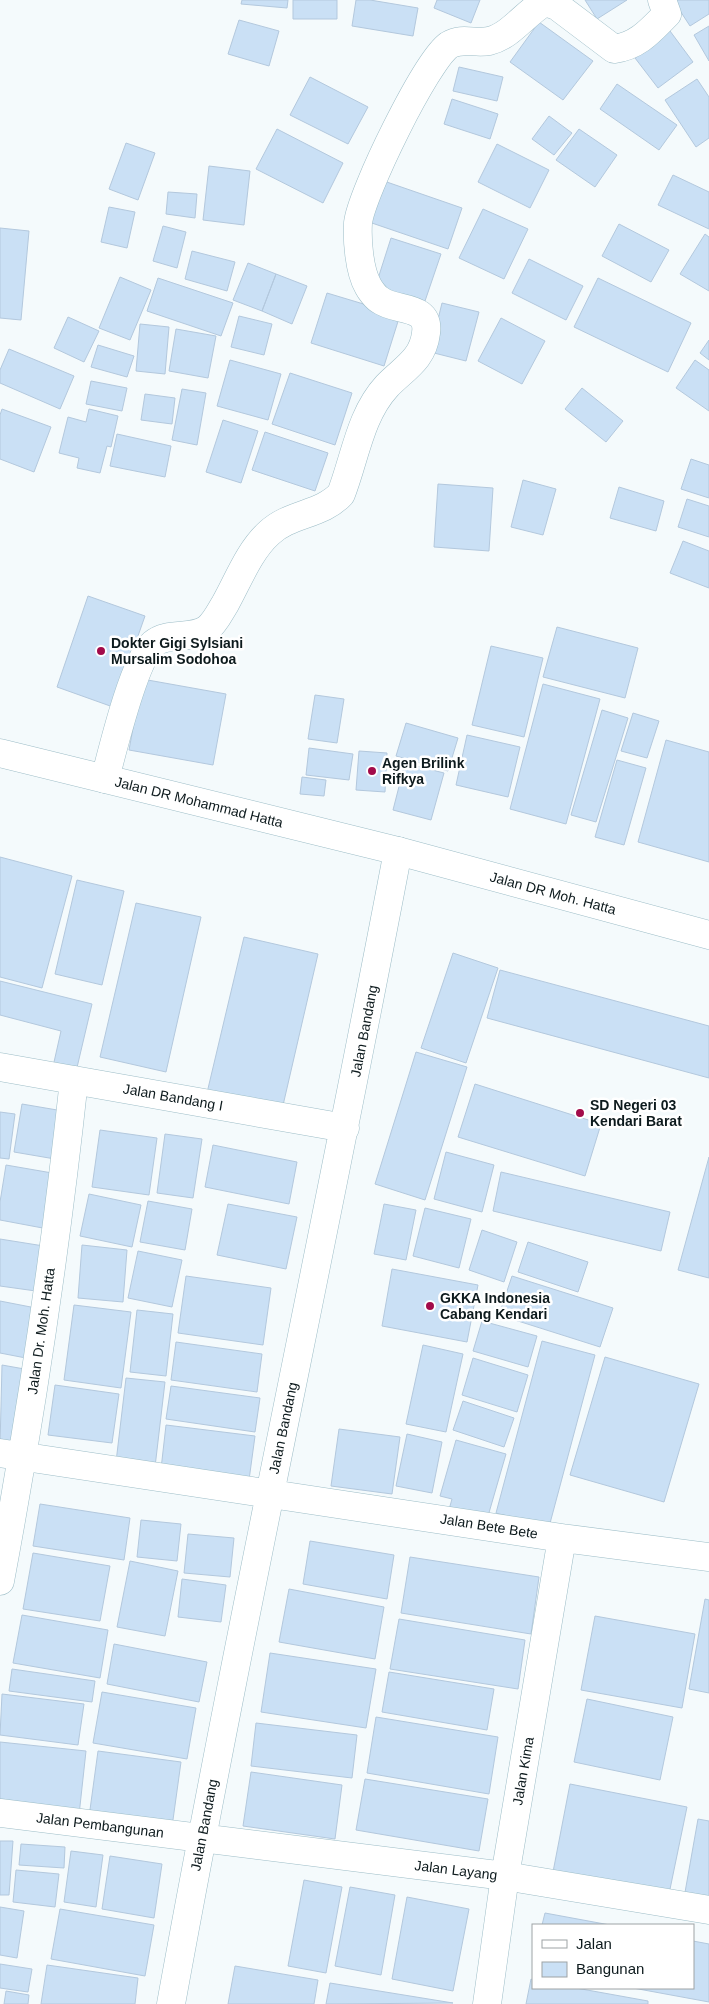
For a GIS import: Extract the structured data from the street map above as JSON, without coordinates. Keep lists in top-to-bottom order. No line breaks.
{"streets":{"main road":["Jalan DR Mohammad Hatta","Jalan DR Moh. Hatta","Jalan Bandang","Jalan Bandang I","Jalan Dr. Moh. Hatta","Jalan Bete Bete","Jalan Kima","Jalan Pembangunan","Jalan Layang"]},"crossings":[["Jalan DR Mohammad Hatta","Jalan DR Moh. Hatta"],["Jalan DR Mohammad Hatta","Jalan Bandang"],["Jalan DR Moh. Hatta","Jalan Bandang"],["Jalan Bandang","Jalan Bandang I"],["Jalan Bandang","Jalan Bete Bete"],["Jalan Bandang","Jalan Pembangunan"],["Jalan Bandang","Jalan Layang"],["Jalan Bandang I","Jalan Dr. Moh. Hatta"],["Jalan Dr. Moh. Hatta","Jalan Bete Bete"],["Jalan Bete Bete","Jalan Kima"],["Jalan Kima","Jalan Layang"],["Jalan Pembangunan","Jalan Layang"]],"places":["Dokter Gigi Sylsiani Mursalim Sodohoa","Agen Brilink Rifkya","SD Negeri 03 Kendari Barat","GKKA Indonesia Cabang Kendari"],"legend":["Jalan","Bangunan"]}
